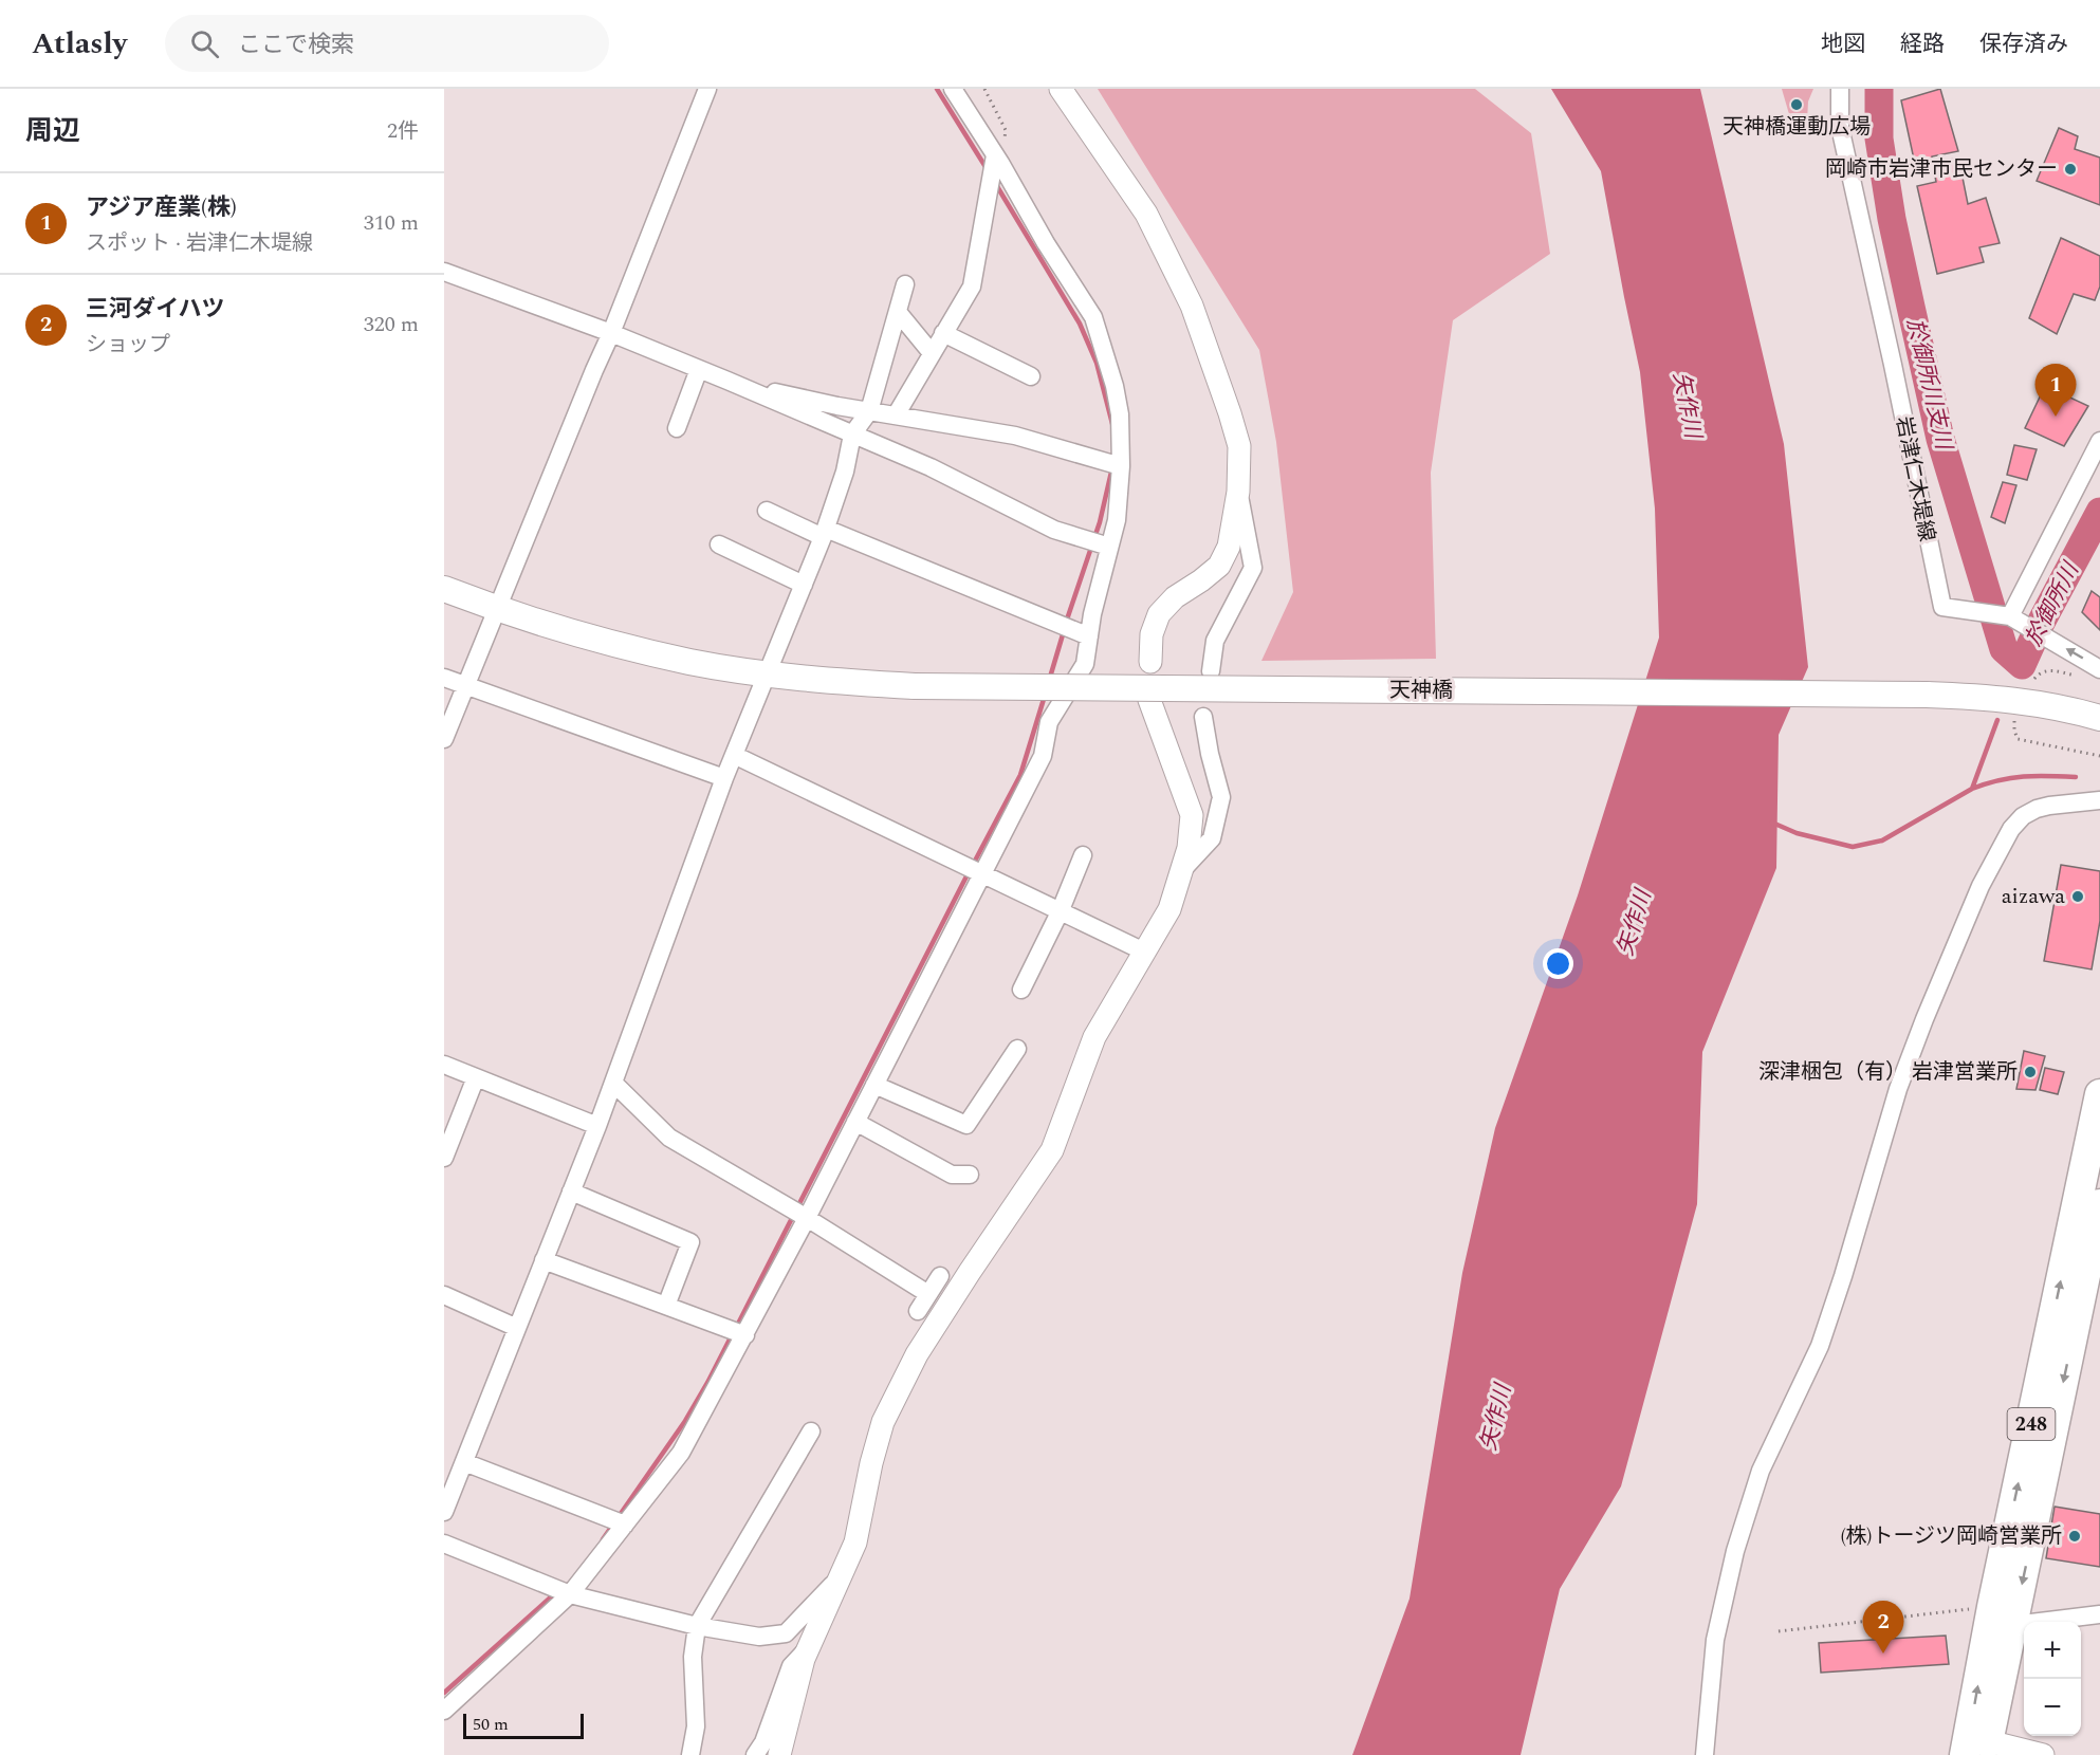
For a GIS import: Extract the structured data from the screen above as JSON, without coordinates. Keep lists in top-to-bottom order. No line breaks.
{"streets":{"highway":["248"],"main road":["天神橋"],"street":["岩津仁木堤線"]},"water":["於御所川支川","矢作川","於御所川"],"places":["天神橋運動広場","岡崎市岩津市民センター","aizawa","深津梱包（有） 岩津営業所","(株)トージツ岡崎営業所"],"scale_bar":"50 m","page":{"header":"Atlasly","search":"ここで検索","nav":["地図","経路","保存済み"],"heading":["周辺","2件"],"list":[{"mark":"1","name":"アジア産業(株)","note":"スポット · 岩津仁木堤線","value":"310 m"},{"mark":"2","name":"三河ダイハツ","note":"ショップ","value":"320 m"}],"pins":["1","2"],"map_buttons":["+","−"],"scale":"50 m"}}
